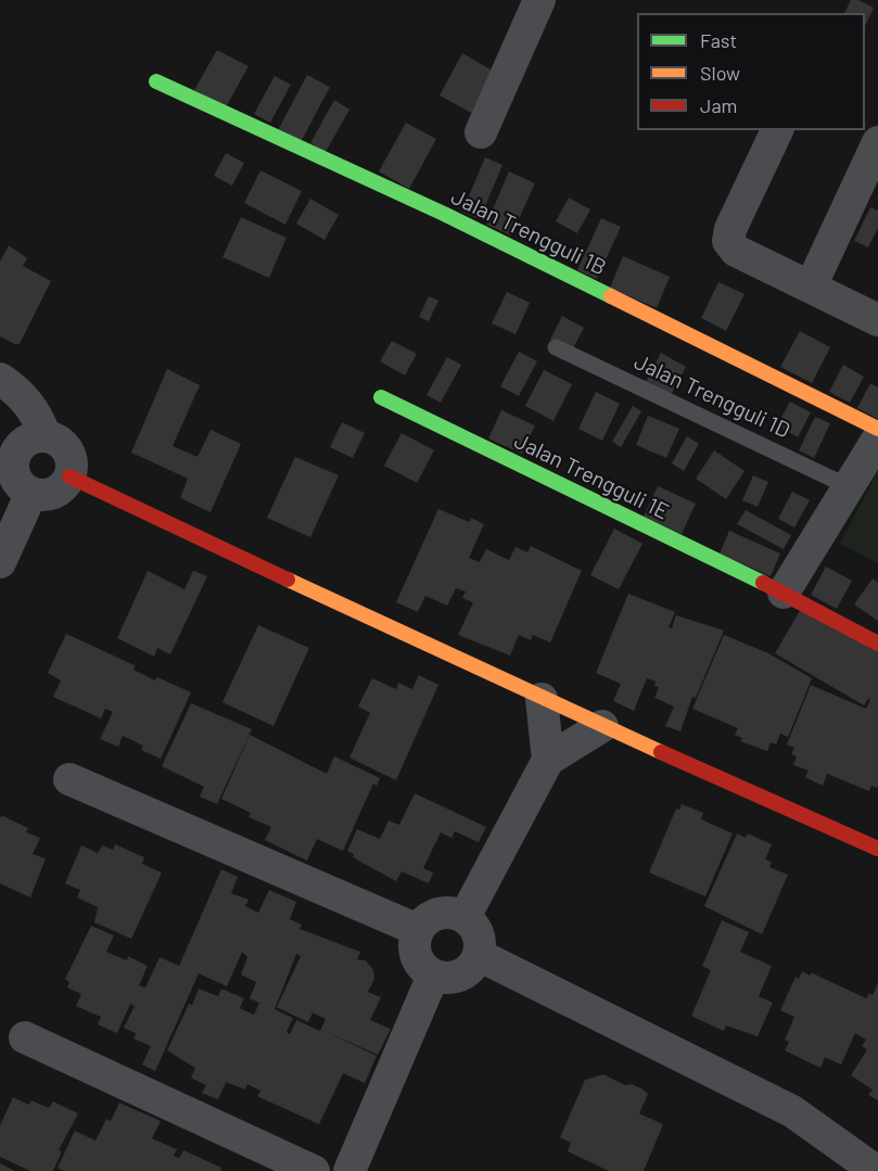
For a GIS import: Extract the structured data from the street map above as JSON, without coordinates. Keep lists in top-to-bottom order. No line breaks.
{"streets":{"street":["Jalan Trengguli 1B","Jalan Trengguli 1E"],"lane":["Jalan Trengguli 1D"]},"legend":["Fast","Slow","Jam"]}
